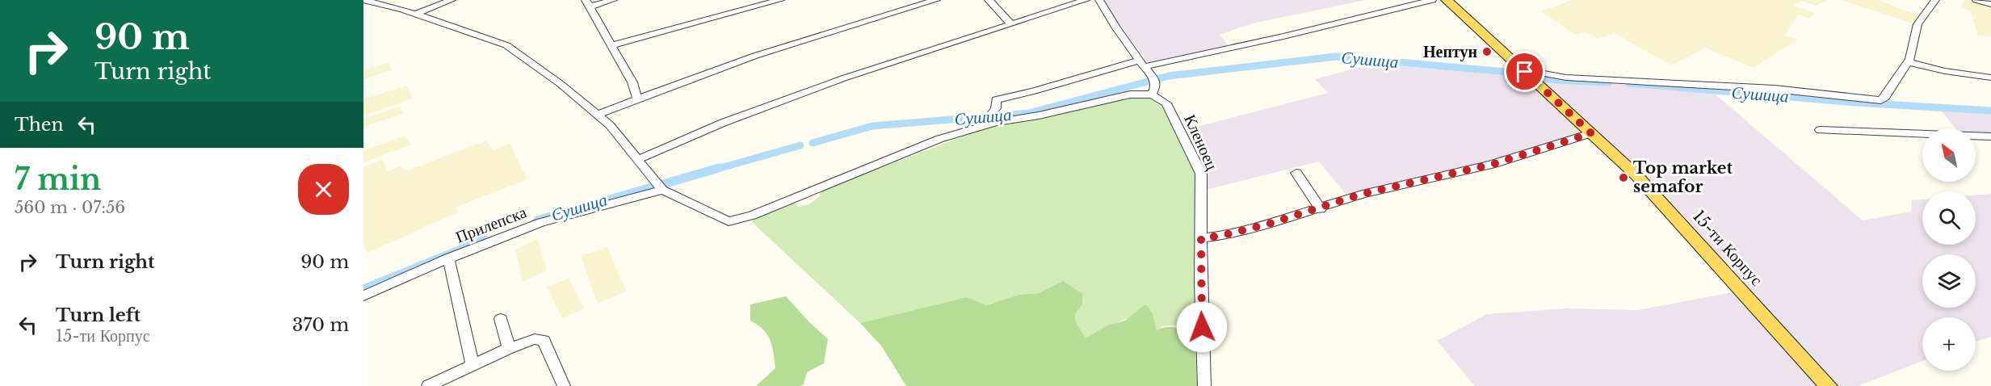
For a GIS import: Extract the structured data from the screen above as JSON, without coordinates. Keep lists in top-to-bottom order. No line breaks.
{"streets":{"main road":["15-ти Корпус"],"street":["Кленоец","Прилепска"]},"water":["Сушица"],"places":["Нептун","Top market semafor"],"north":"top left","page":{"turn":["90 m","Turn right"],"then":"Then","map_buttons":"+","heading":["7 min","560 m · 07:56"],"list":[{"name":"Turn right","value":"90 m"},{"name":"Turn left","note":"15-ти Корпус","value":"370 m"}]}}
